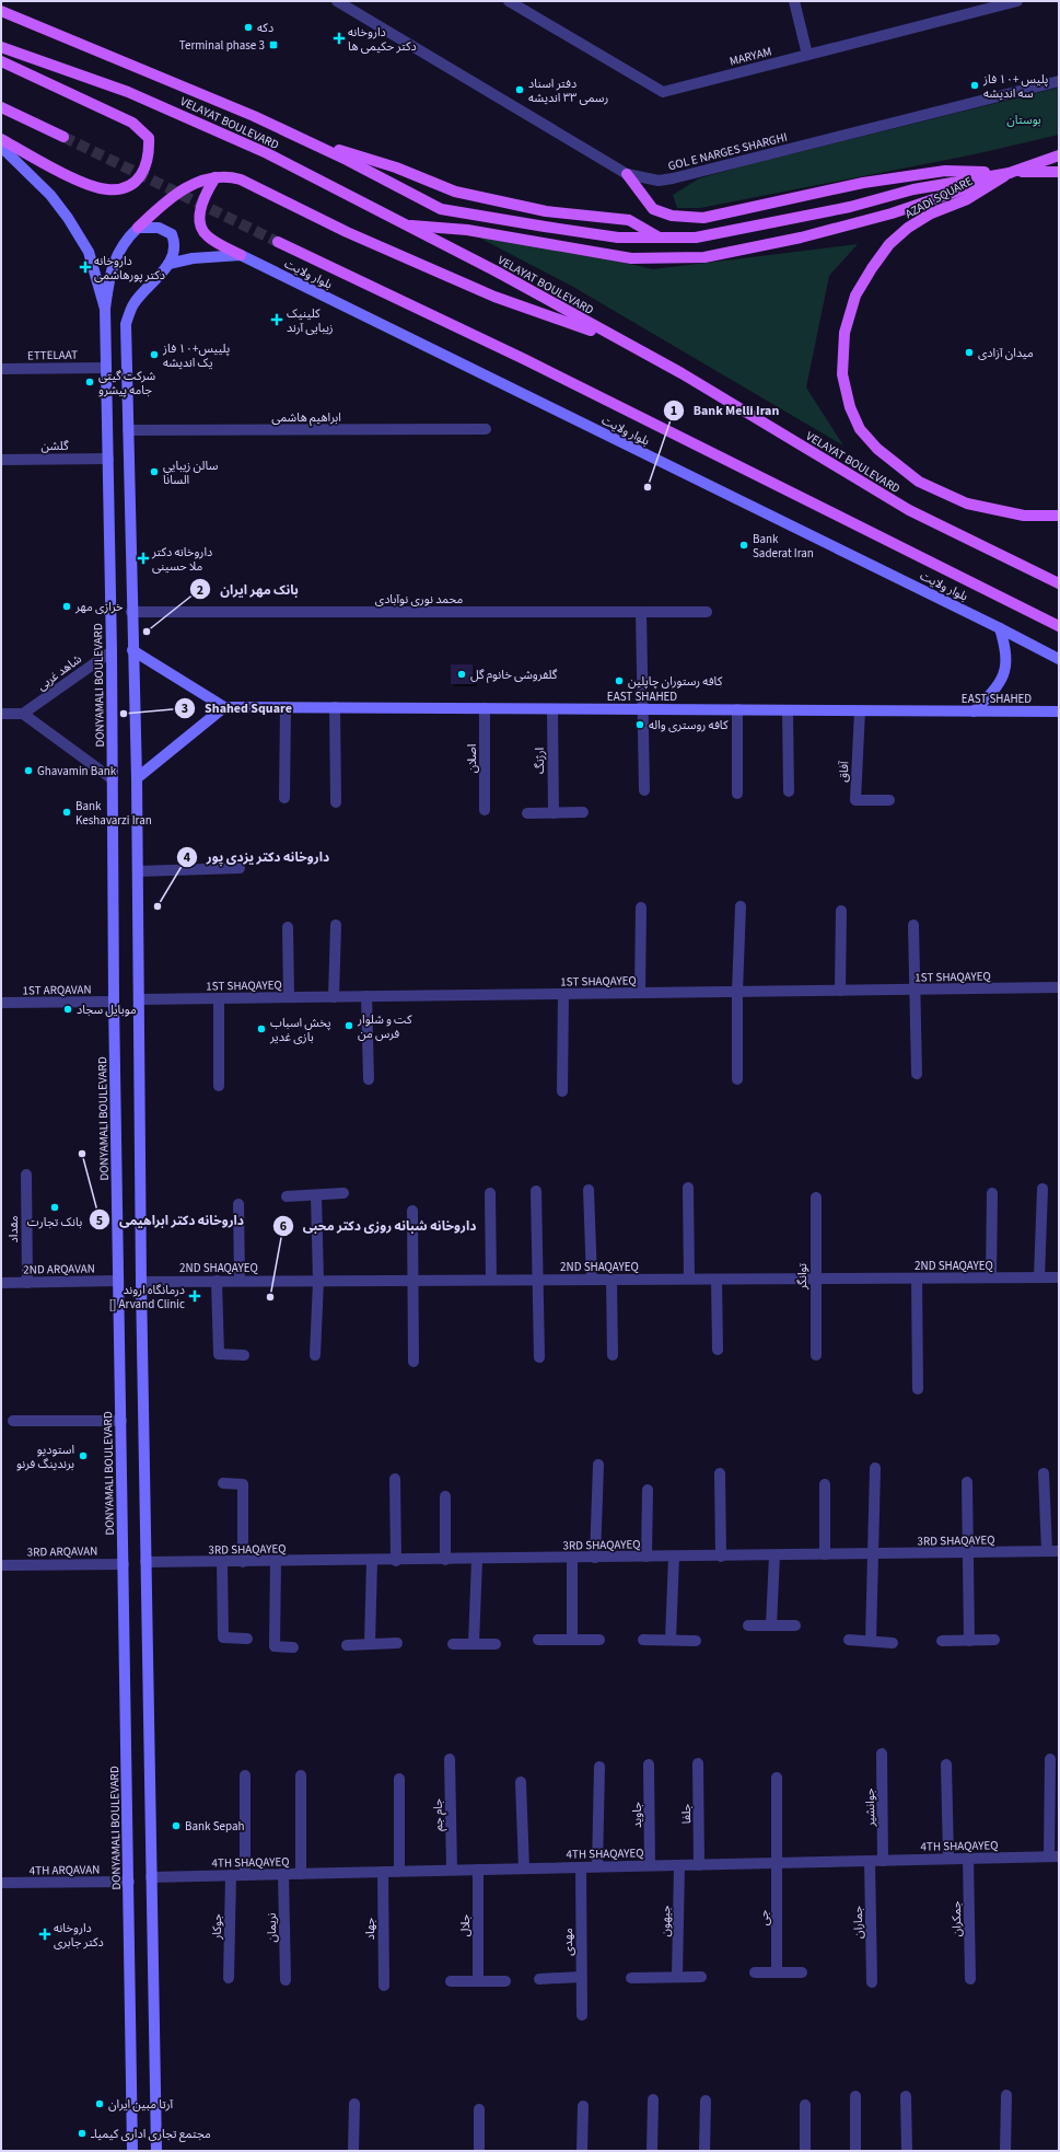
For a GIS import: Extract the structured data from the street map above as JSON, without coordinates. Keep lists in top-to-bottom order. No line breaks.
{"streets":{"main road":["VELAYAT BOULEVARD","AZADI SQUARE","بلوار ولایت","DONYAMALI BOULEVARD","EAST SHAHED"],"street":["MARYAM","GOL E NARGES SHARGHI","ETTELAAT","ابراهیم هاشمی","گلشن","محمد نوری نوآبادی","شاهد غربی","اصلان","ارژنگ","آفاق","1ST SHAQAYEQ","1ST ARQAVAN","مقداد","2ND SHAQAYEQ","2ND ARQAVAN","توانگر","3RD SHAQAYEQ","3RD ARQAVAN","جوانشیر","جلفا","جام جم","جاوید","4TH SHAQAYEQ","4TH ARQAVAN","جی","جمکران","جیهون","جماران","جلال","جوکار","نریمان","جهاد","مهدی"]},"crossings":[["ETTELAAT","DONYAMALI BOULEVARD"],["گلشن","DONYAMALI BOULEVARD"],["شاهد غربی","DONYAMALI BOULEVARD"],["DONYAMALI BOULEVARD","1ST ARQAVAN"],["DONYAMALI BOULEVARD","2ND ARQAVAN"],["DONYAMALI BOULEVARD","3RD ARQAVAN"],["DONYAMALI BOULEVARD","4TH ARQAVAN"],["EAST SHAHED","اصلان"],["EAST SHAHED","ارژنگ"],["EAST SHAHED","آفاق"],["مقداد","2ND ARQAVAN"],["2ND SHAQAYEQ","توانگر"],["جوانشیر","4TH SHAQAYEQ"],["جلفا","4TH SHAQAYEQ"],["جام جم","4TH SHAQAYEQ"],["جاوید","4TH SHAQAYEQ"],["4TH SHAQAYEQ","جی"],["4TH SHAQAYEQ","جمکران"],["4TH SHAQAYEQ","جیهون"],["4TH SHAQAYEQ","جماران"],["4TH SHAQAYEQ","جلال"],["4TH SHAQAYEQ","جوکار"],["4TH SHAQAYEQ","نریمان"],["4TH SHAQAYEQ","جهاد"],["4TH SHAQAYEQ","مهدی"]],"parks":["بوستان"],"places":{"other":["دکه","پلیس +١٠ فاز سه اندیشه","دفتر اسناد رسمی ۳۳ اندیشه","میدان آزادی","پلییس+١٠ فاز یک اندیشه","شرکت گیتی جامه پیشرو","سالن زيبايي السانا","Bank Melli Iran","Bank Saderat Iran","خرازی مهر","بانک مهر ایران","گلفروشی خانوم گل","کافه رستوران چاپلین","Shahed Square","کافه روستری واله","Ghavamin Bank","Bank Keshavarzi Iran","داروخانه دکتر یزدی پور","موبایل سجاد","کت و شلوار فرس من","پخش اسباب بازی غدیر","داروخانه دکتر ابراهیمی","بانک تجارت","داروخانه شبانه روزی دکتر محبی","استودیو برندینگ فرنو","Bank Sepah","آرتا مبین ایران","مجتمع تجاری اداری کیمیاـ"],"health":["داروخانه دکتر حکیمی ها","داروخانه دکتر پورهاشمی","کلینیک زیبایی آرند","داروخانه دکتر ملا حسینی","درمانگاه اروند [] Arvand Clinic","داروخانه دکتر جابری"],"transit":["Terminal phase 3"]}}
